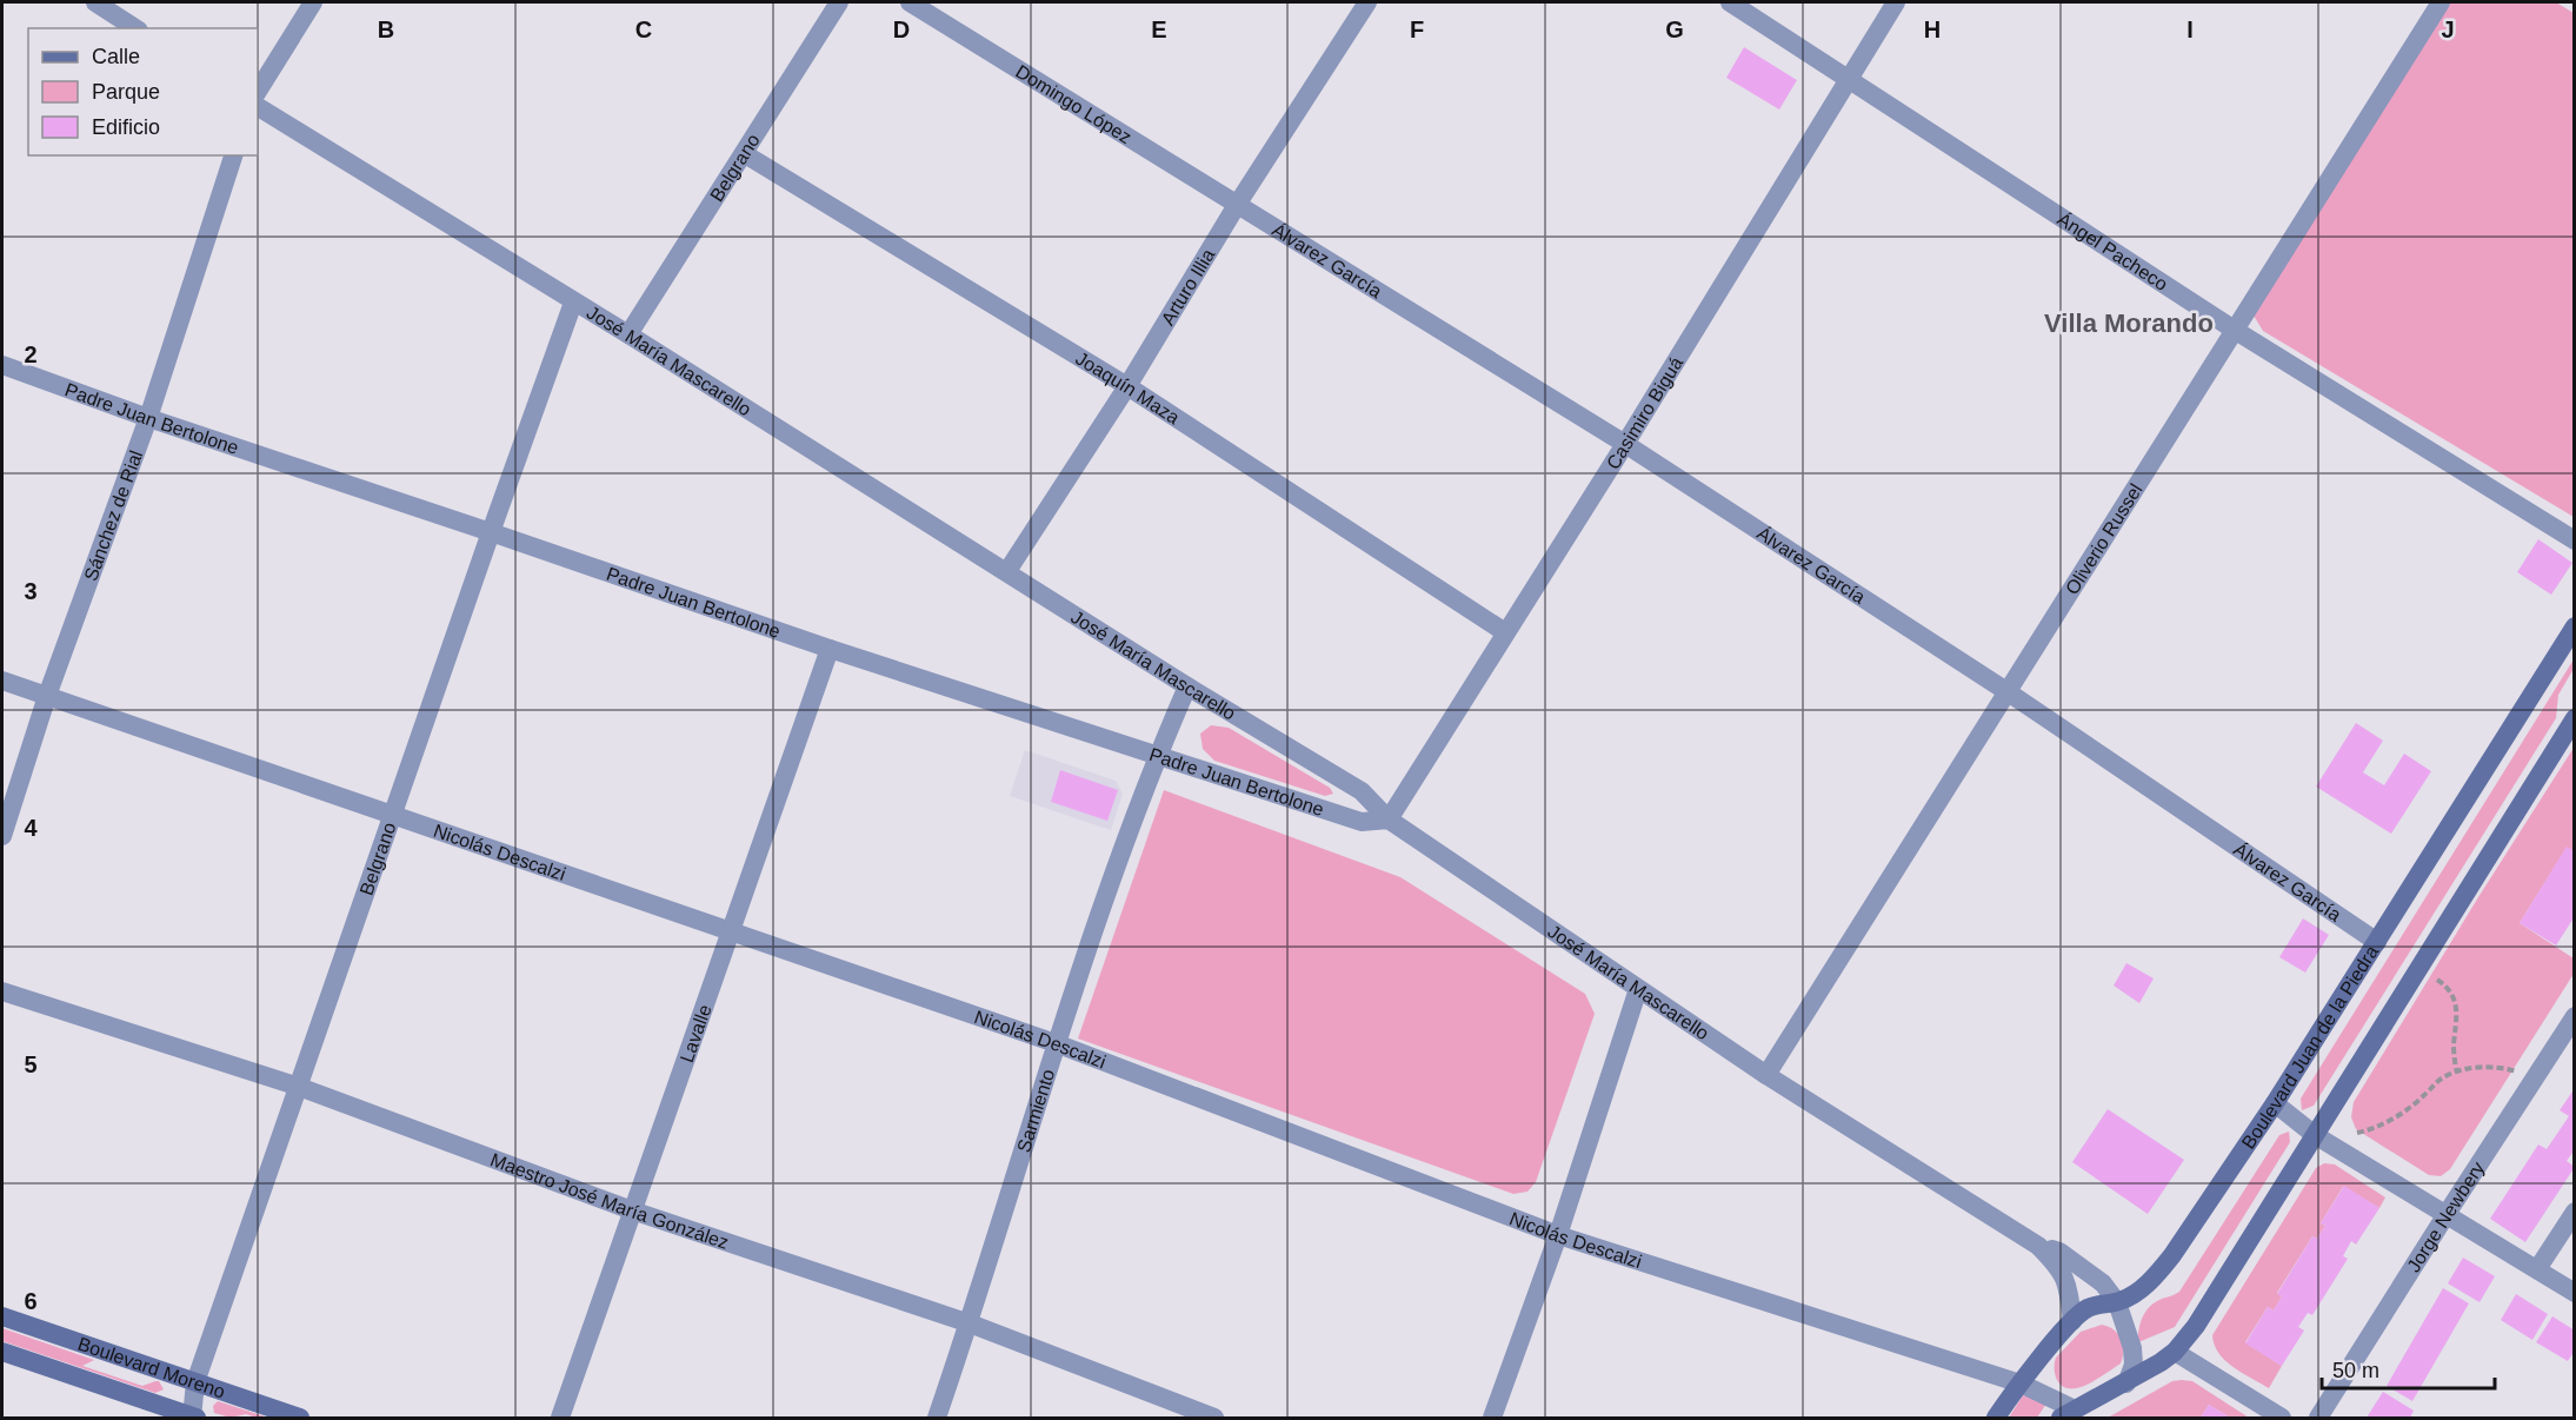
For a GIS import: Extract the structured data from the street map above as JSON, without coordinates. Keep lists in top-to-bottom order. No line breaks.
{"streets":{"main road":["Boulevard Juan de la Piedra","Boulevard Moreno"],"street":["Domingo López","Belgrano","Ángel Pacheco","Álvarez García","Arturo Illia","José María Mascarello","Joaquín Maza","Casimiro Biguá","Padre Juan Bertolone","Sánchez de Rial","Oliverio Russel","Nicolás Descalzi","Lavalle","Sarmiento","Maestro José María González","Jorge Newbery"]},"crossings":[["Domingo López","Álvarez García"],["Domingo López","Arturo Illia"],["Belgrano","José María Mascarello"],["Belgrano","Joaquín Maza"],["Belgrano","Padre Juan Bertolone"],["Belgrano","Nicolás Descalzi"],["Belgrano","Maestro José María González"],["Belgrano","Boulevard Moreno"],["Ángel Pacheco","Casimiro Biguá"],["Ángel Pacheco","Oliverio Russel"],["Álvarez García","Arturo Illia"],["Álvarez García","Casimiro Biguá"],["Álvarez García","Oliverio Russel"],["Álvarez García","Boulevard Juan de la Piedra"],["Arturo Illia","José María Mascarello"],["Arturo Illia","Joaquín Maza"],["José María Mascarello","Casimiro Biguá"],["José María Mascarello","Padre Juan Bertolone"],["José María Mascarello","Oliverio Russel"],["José María Mascarello","Sarmiento"],["Joaquín Maza","Casimiro Biguá"],["Casimiro Biguá","Padre Juan Bertolone"],["Padre Juan Bertolone","Sánchez de Rial"],["Padre Juan Bertolone","Lavalle"],["Padre Juan Bertolone","Sarmiento"],["Sánchez de Rial","Nicolás Descalzi"],["Nicolás Descalzi","Lavalle"],["Nicolás Descalzi","Boulevard Juan de la Piedra"],["Nicolás Descalzi","Sarmiento"],["Lavalle","Maestro José María González"],["Sarmiento","Maestro José María González"]],"districts":["Villa Morando"],"legend":["Calle","Parque","Edificio"],"scale_bar":"50 m","grid":{"columns":["B","C","D","E","F","G","H","I","J"],"rows":["2","3","4","5","6"]}}
